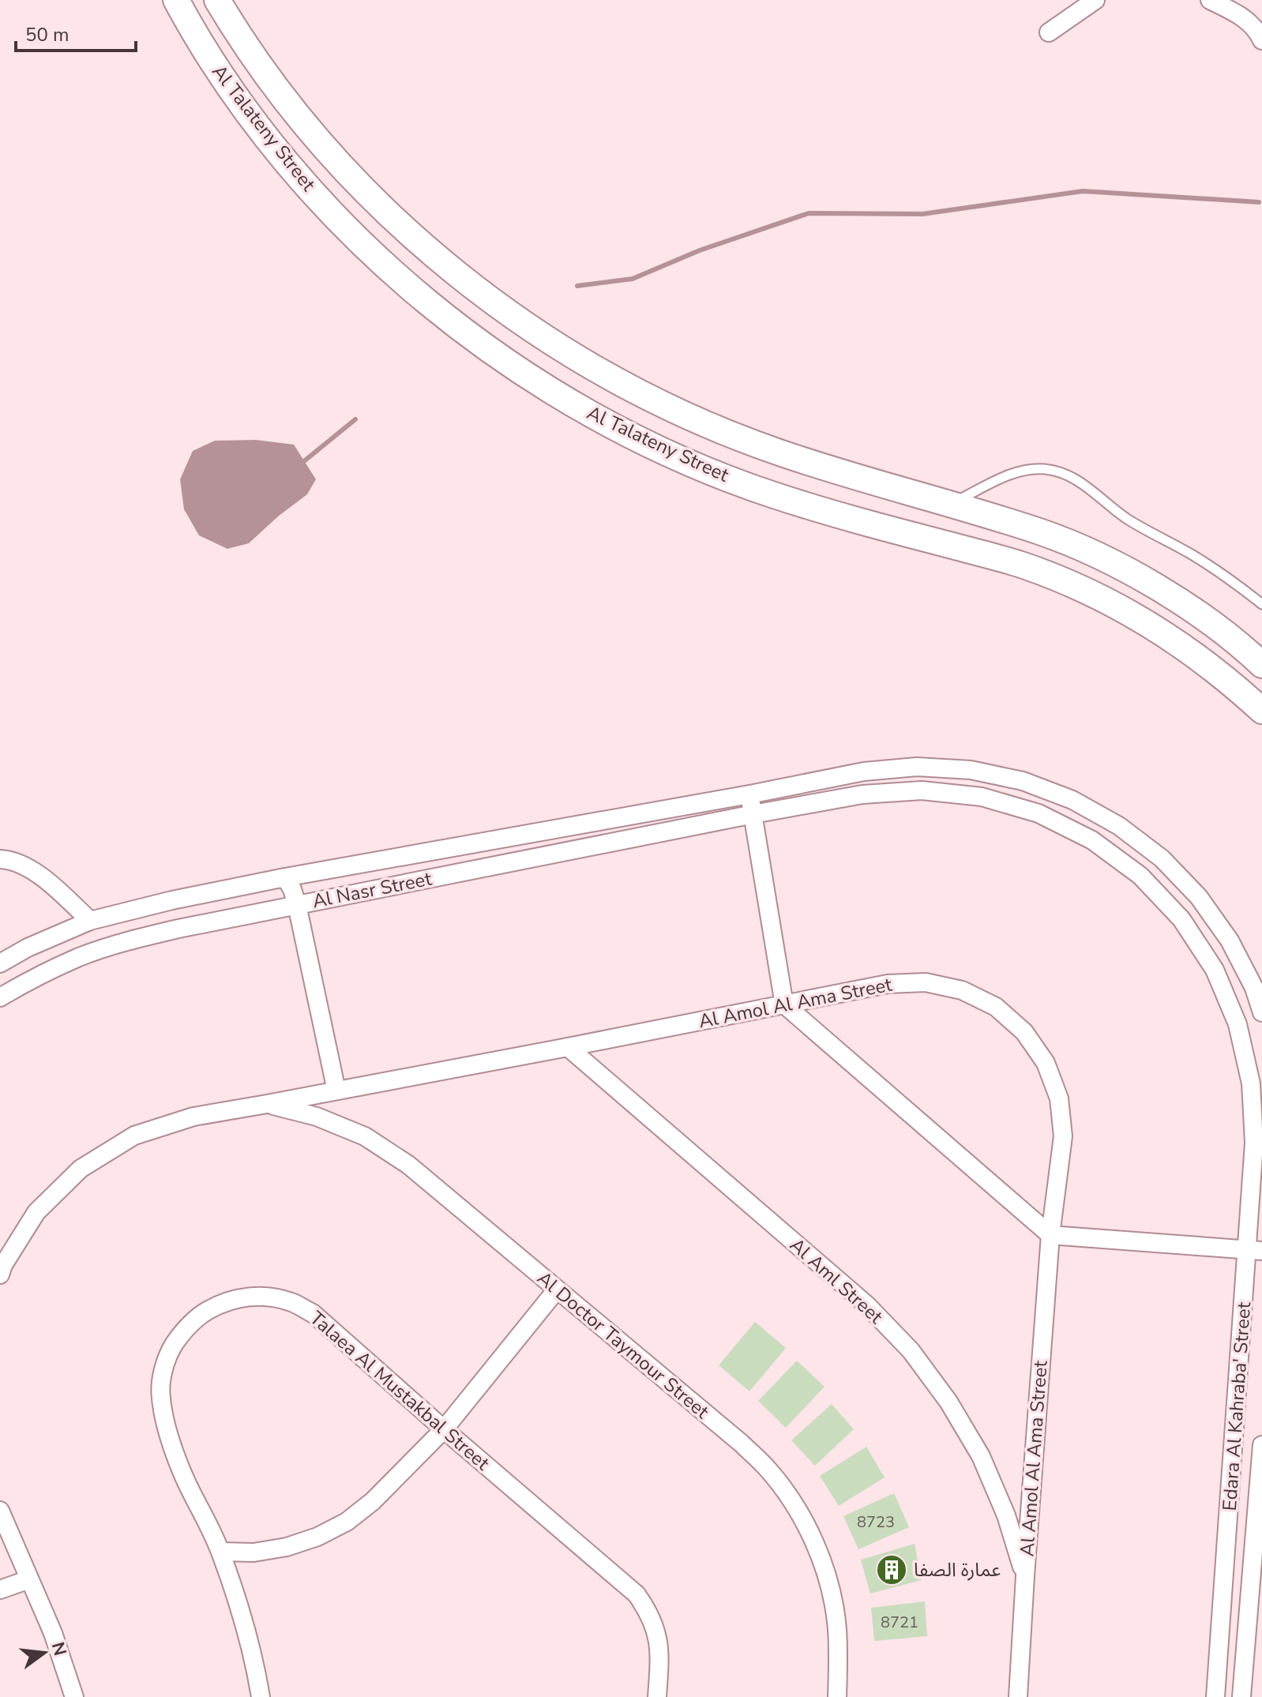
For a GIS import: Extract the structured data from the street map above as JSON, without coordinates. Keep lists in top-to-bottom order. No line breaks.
{"streets":{"main road":["Al Talateny Street"],"street":["Al Nasr Street","Al Amol Al Ama Street","Al Aml Street","Al Doctor Taymour Street","Talaea Al Mustakbal Street","Edara Al Kahraba' Street"]},"crossings":[["Al Nasr Street","Edara Al Kahraba' Street"],["Al Amol Al Ama Street","Al Aml Street"],["Al Amol Al Ama Street","Al Doctor Taymour Street"]],"places":{"building":["عمارة الصفا"]},"house_numbers":["8723","8721"],"scale_bar":"50 m","north":"right"}
